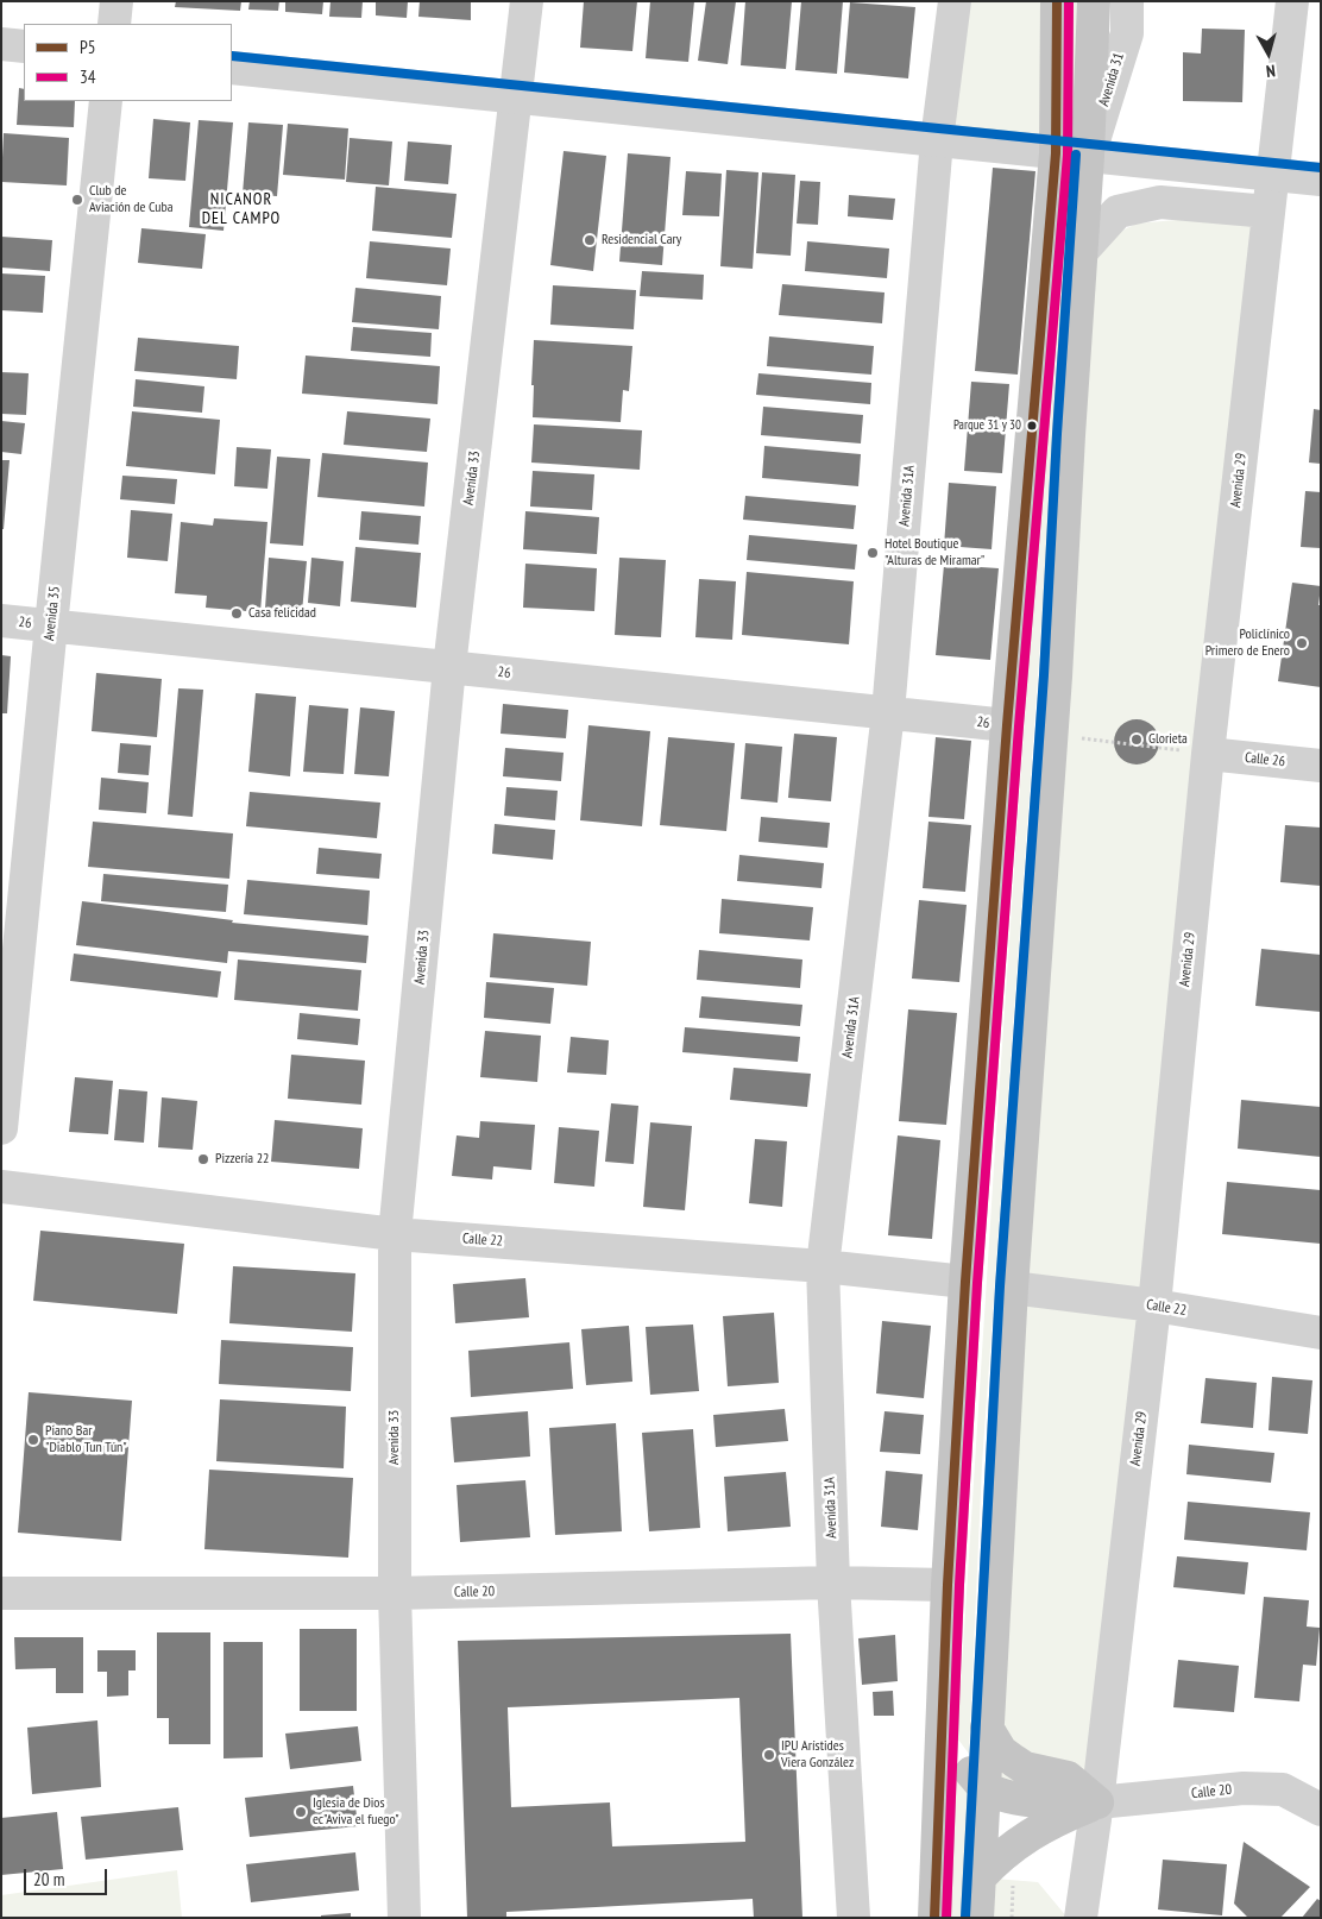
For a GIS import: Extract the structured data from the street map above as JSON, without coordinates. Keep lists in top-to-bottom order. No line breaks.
{"streets":{"main road":["Avenida 31"],"street":["Avenida 33","Avenida 29","Avenida 31A","Avenida 35","26","Calle 26","Calle 22","Calle 20"]},"crossings":[["Avenida 31","Calle 22"],["Avenida 33","26"],["Avenida 33","Calle 22"],["Avenida 33","Calle 20"],["Avenida 29","Calle 26"],["Avenida 29","Calle 22"],["Avenida 29","Calle 20"],["Avenida 31A","26"],["Avenida 31A","Calle 22"],["Avenida 31A","Calle 20"],["Avenida 35","26"]],"districts":["NICANOR DEL CAMPO"],"places":["Club de Aviación de Cuba","Residencial Cary","Parque 31 y 30","Hotel Boutique \"Alturas de Miramar\"","Casa felicidad","Policlínico Primero de Enero","Glorieta","Pizzería 22","Piano Bar \"Diablo Tun Tún\"","IPU Arístides Viera González","Iglesia de Dios ec\"Aviva el fuego\""],"lines":["transit line P5","transit line 34"],"legend":["P5","34"],"scale_bar":"20 m","north":"bottom"}
